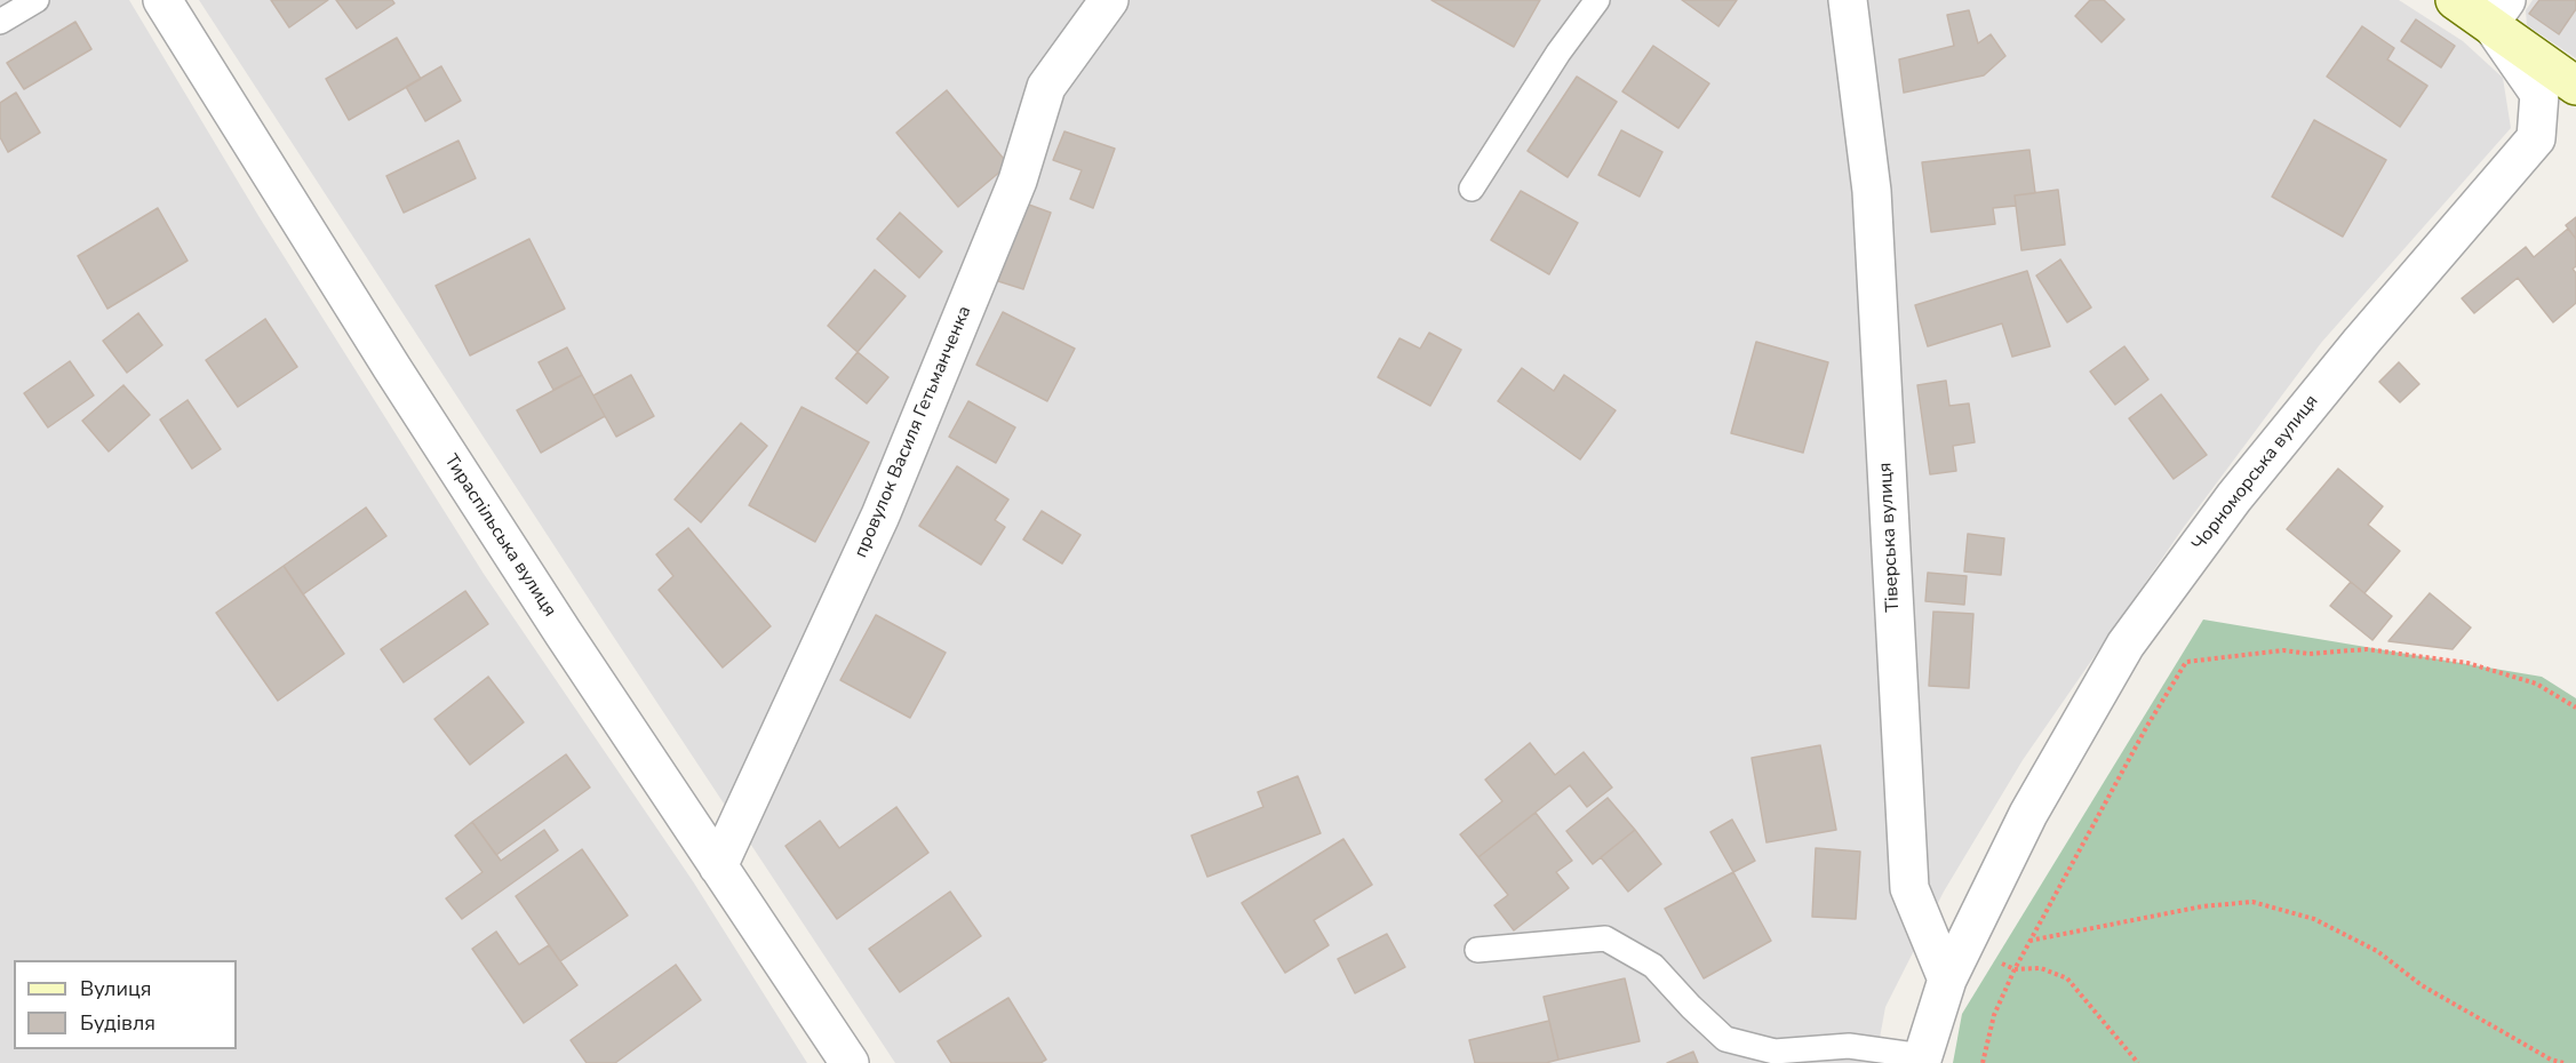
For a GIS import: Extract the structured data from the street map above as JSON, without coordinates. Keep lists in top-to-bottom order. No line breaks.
{"streets":{"street":["провулок Василя Гетьманченка","Чорноморська вулиця","Тираспільська вулиця","Тіверська вулиця"]},"crossings":[["провулок Василя Гетьманченка","Тираспільська вулиця"],["Чорноморська вулиця","Тіверська вулиця"]],"legend":["Вулиця","Будівля"]}
